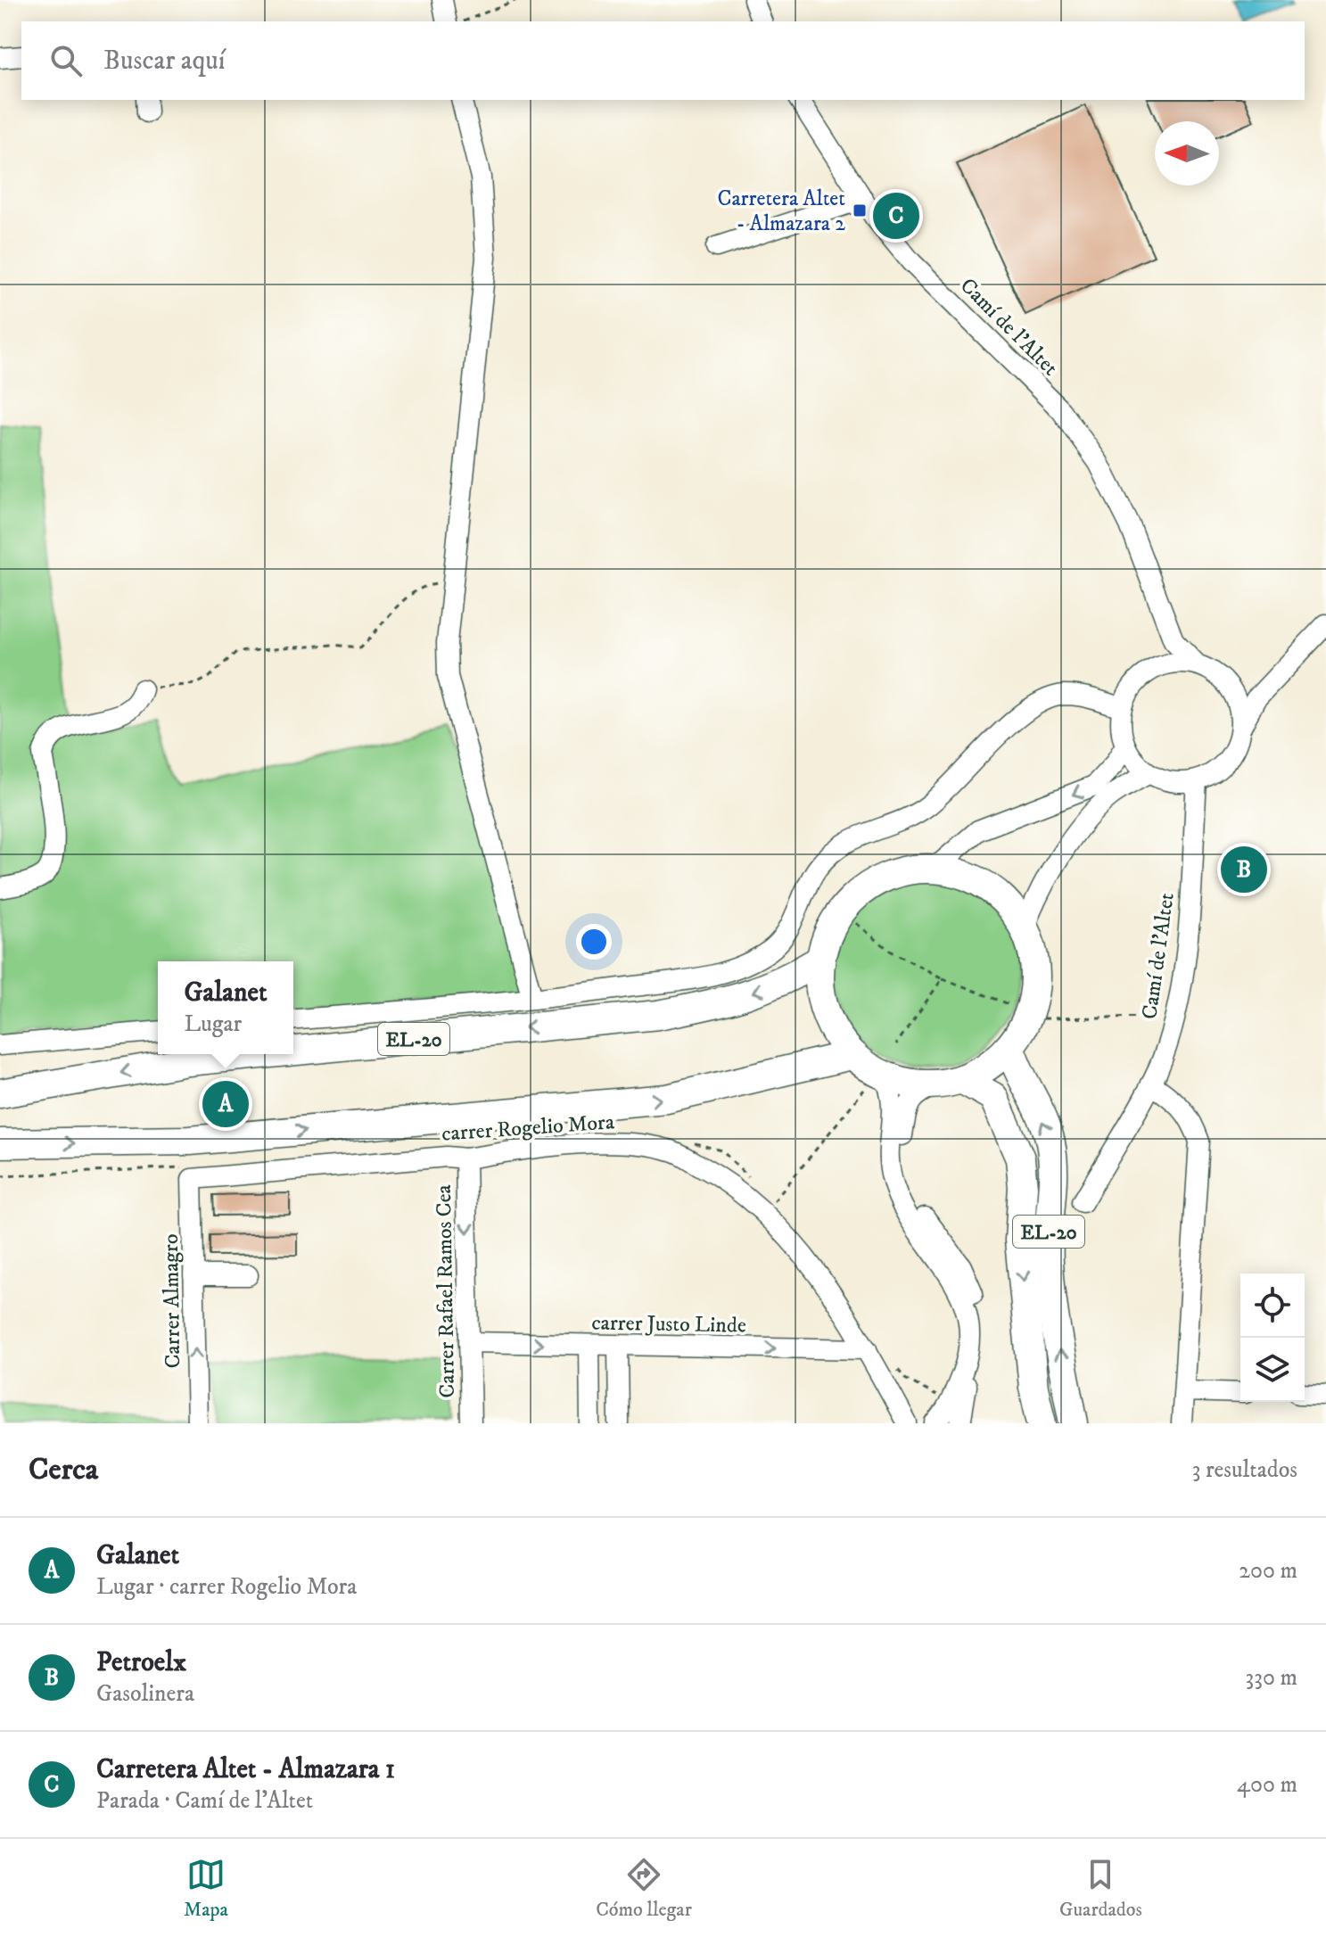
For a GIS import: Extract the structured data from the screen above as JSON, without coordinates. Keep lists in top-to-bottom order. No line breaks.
{"streets":{"highway":["EL-20"],"street":["Camí de l'Altet","carrer Rogelio Mora","Carrer Rafael Ramos Cea","Carrer Almagro","carrer Justo Linde"]},"crossings":[["carrer Rogelio Mora","Carrer Rafael Ramos Cea"],["carrer Rogelio Mora","Carrer Almagro"],["carrer Rogelio Mora","carrer Justo Linde"],["Carrer Rafael Ramos Cea","carrer Justo Linde"]],"one_way":["Carrer Rafael Ramos Cea","Carrer Almagro","carrer Justo Linde"],"places":{"transit":["Carretera Altet - Almazara 2"]},"north":"left","page":{"search":"Buscar aquí","pins":["C","B","A"],"popup":["Galanet","Lugar"],"heading":["Cerca","3 resultados"],"list":[{"mark":"A","name":"Galanet","note":"Lugar · carrer Rogelio Mora","value":"200 m"},{"mark":"B","name":"Petroelx","note":"Gasolinera","value":"330 m"},{"mark":"C","name":"Carretera Altet - Almazara 1","note":"Parada · Camí de l'Altet","value":"400 m"}],"nav":["Mapa","Cómo llegar","Guardados"]}}
